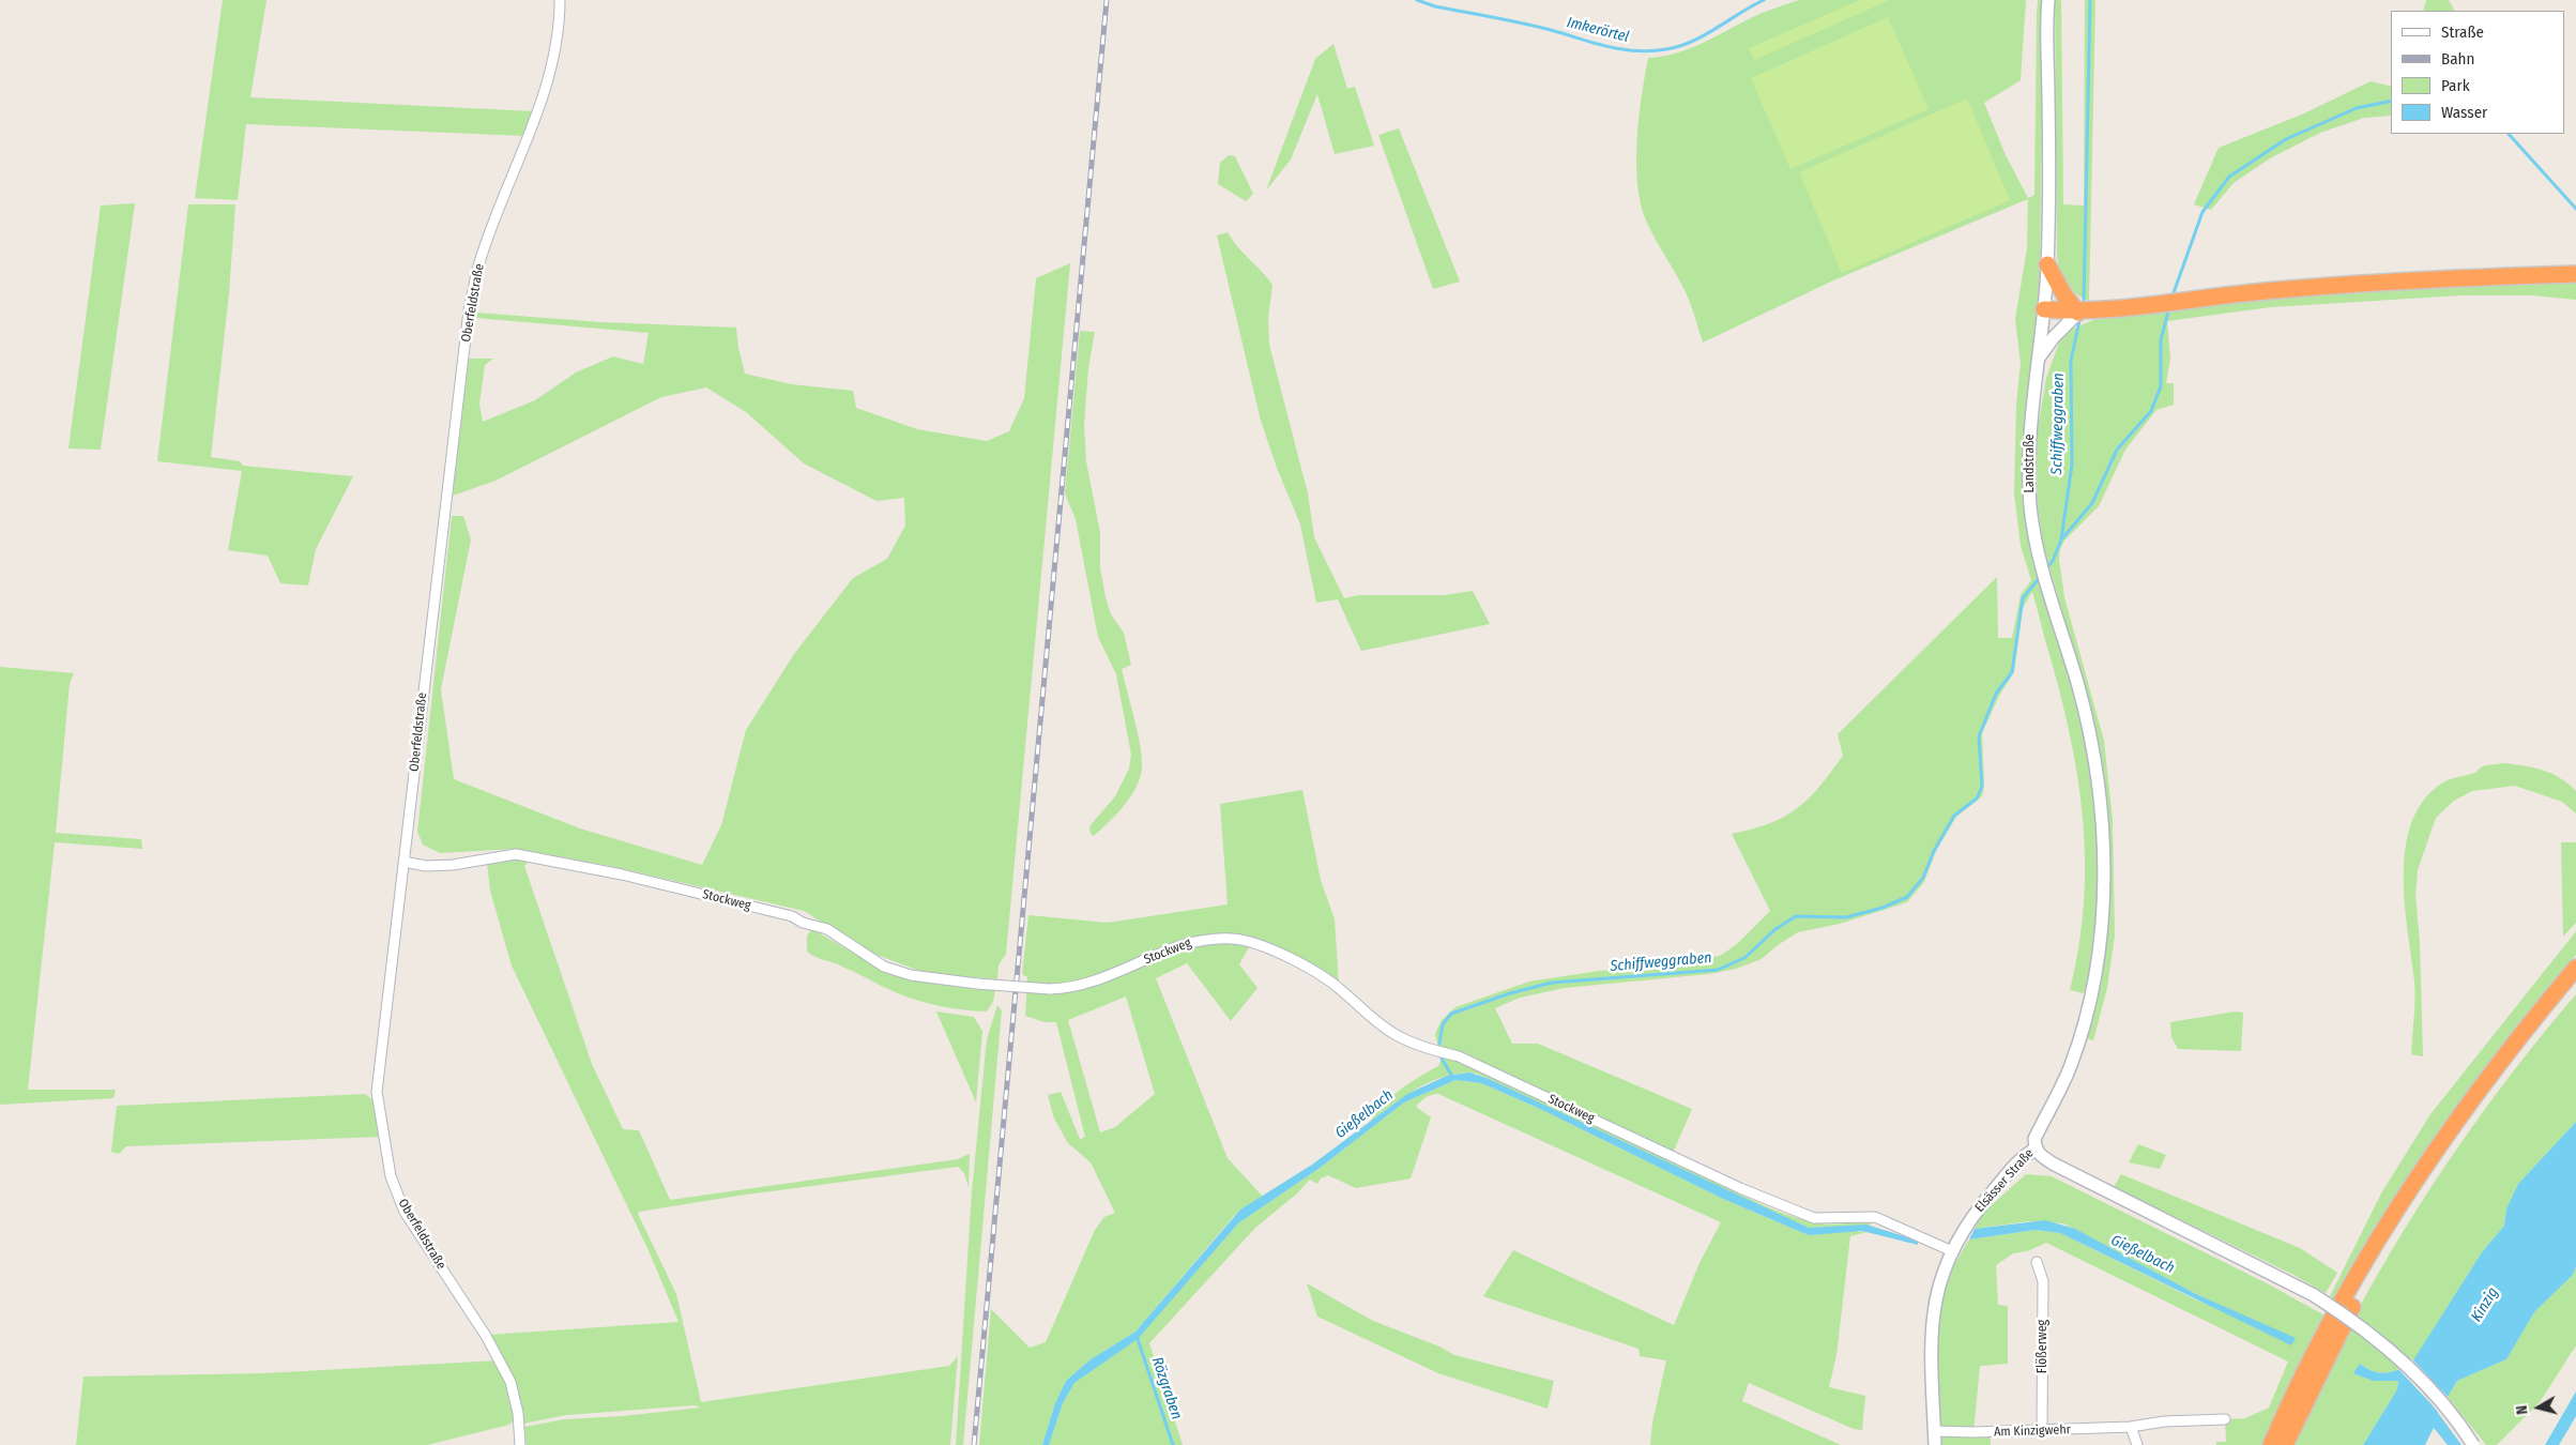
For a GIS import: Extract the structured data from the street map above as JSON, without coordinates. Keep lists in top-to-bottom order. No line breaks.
{"streets":{"street":["Oberfeldstraße","Landstraße","Stockweg","Elsässer Straße","Flößerweg","Am Kinzigwehr"]},"crossings":[["Oberfeldstraße","Stockweg"],["Landstraße","Elsässer Straße"],["Stockweg","Elsässer Straße"],["Elsässer Straße","Am Kinzigwehr"],["Flößerweg","Am Kinzigwehr"]],"water":["Imkerörtel","Schiffweggraben","Gießelbach","Kinzig","Rözgraben"],"legend":["Straße","Bahn","Park","Wasser"],"north":"left"}
